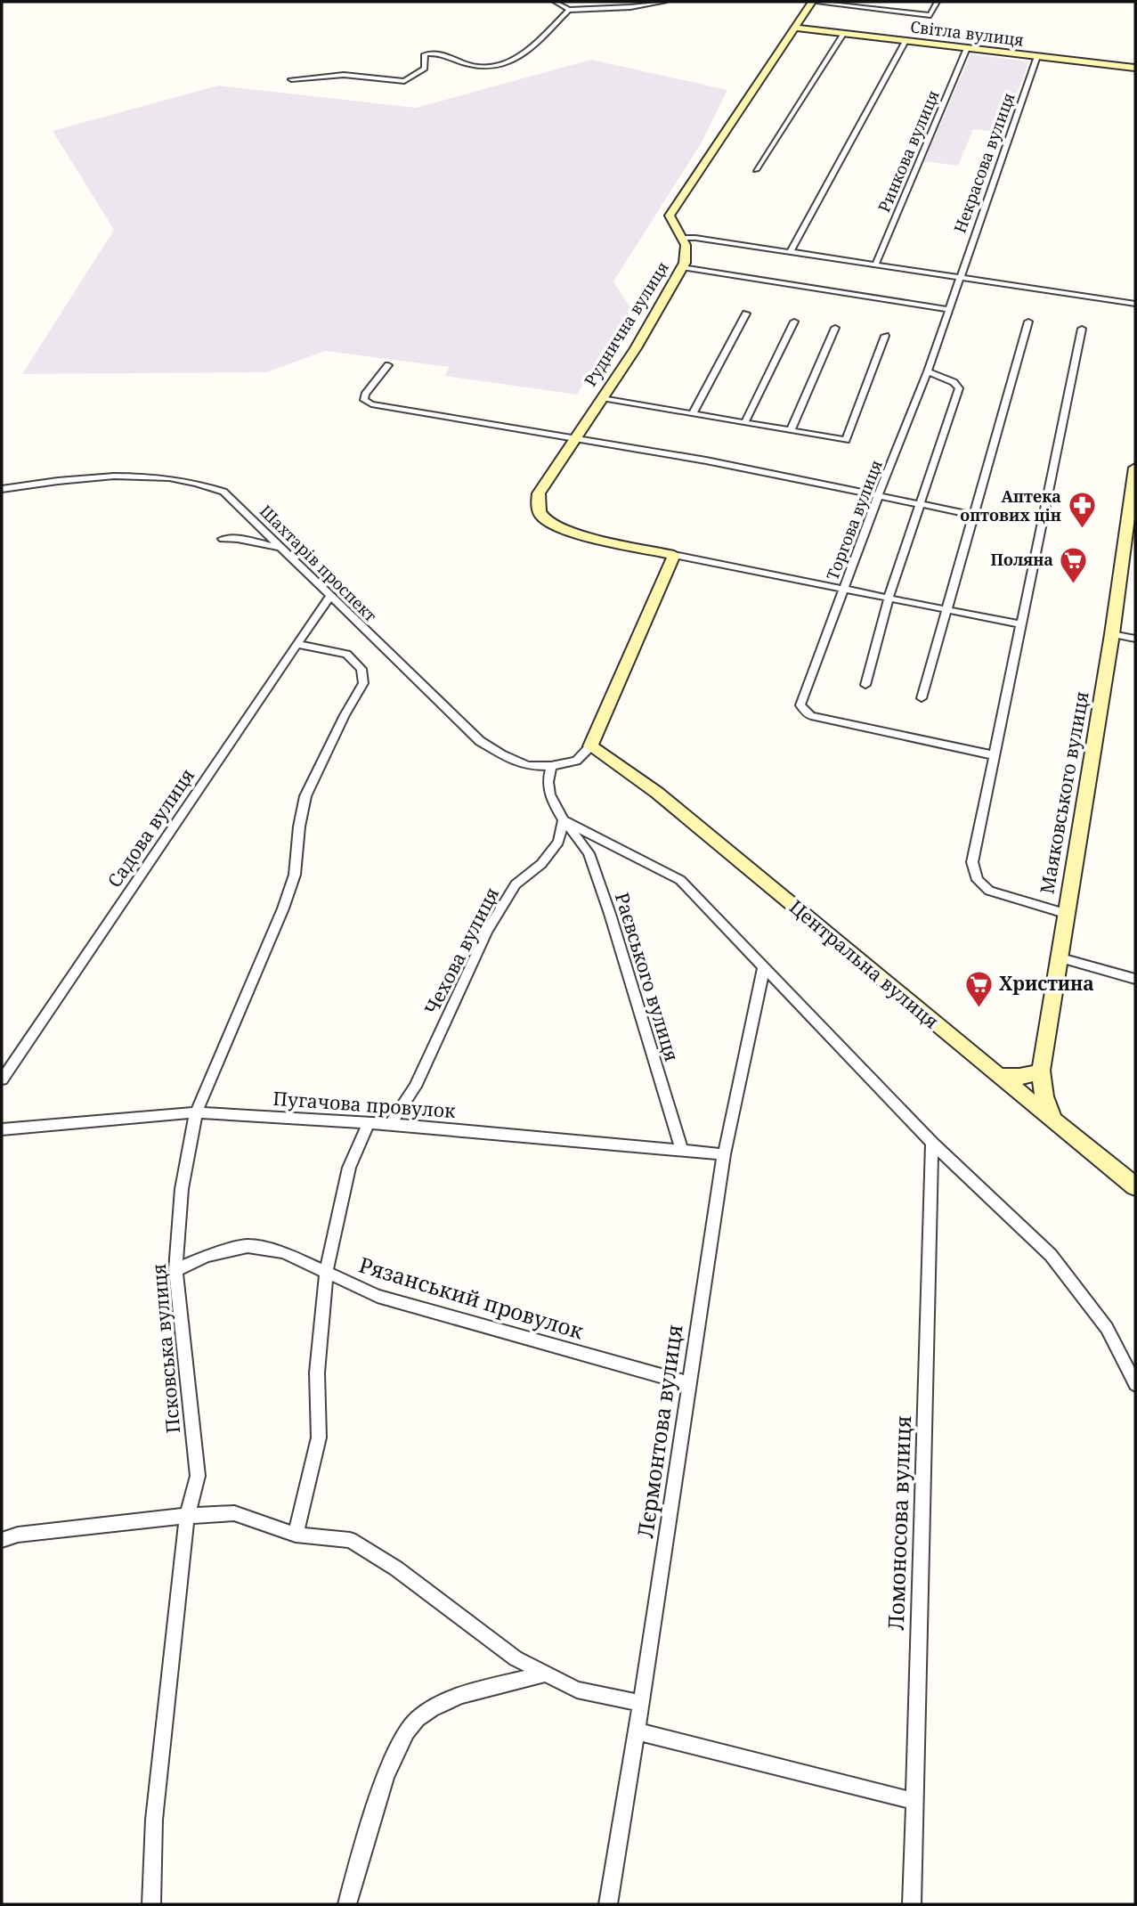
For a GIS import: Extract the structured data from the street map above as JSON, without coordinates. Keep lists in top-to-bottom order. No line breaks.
{"streets":{"main road":["Світла вулиця","Руднична вулиця","Маяковського вулиця","Центральна вулиця"],"street":["Ринкова вулиця","Некрасова вулиця","Торгова вулиця","Шахтарів проспект","Садова вулиця","Чехова вулиця","Раєвського вулиця","Пугачова провулок","Рязанський провулок","Псковська вулиця","Лєрмонтова вулиця","Ломоносова вулиця"]},"crossings":[["Світла вулиця","Ринкова вулиця"],["Світла вулиця","Некрасова вулиця"],["Світла вулиця","Руднична вулиця"],["Некрасова вулиця","Торгова вулиця"],["Руднична вулиця","Торгова вулиця"],["Шахтарів проспект","Садова вулиця"],["Маяковського вулиця","Центральна вулиця"],["Садова вулиця","Псковська вулиця"],["Чехова вулиця","Раєвського вулиця"],["Чехова вулиця","Пугачова провулок"],["Раєвського вулиця","Пугачова провулок"],["Пугачова провулок","Псковська вулиця"],["Пугачова провулок","Лєрмонтова вулиця"],["Рязанський провулок","Псковська вулиця"],["Рязанський провулок","Лєрмонтова вулиця"]],"places":{"pharmacy":["Аптека оптових цін"],"supermarket":["Поляна","Христина"]}}
